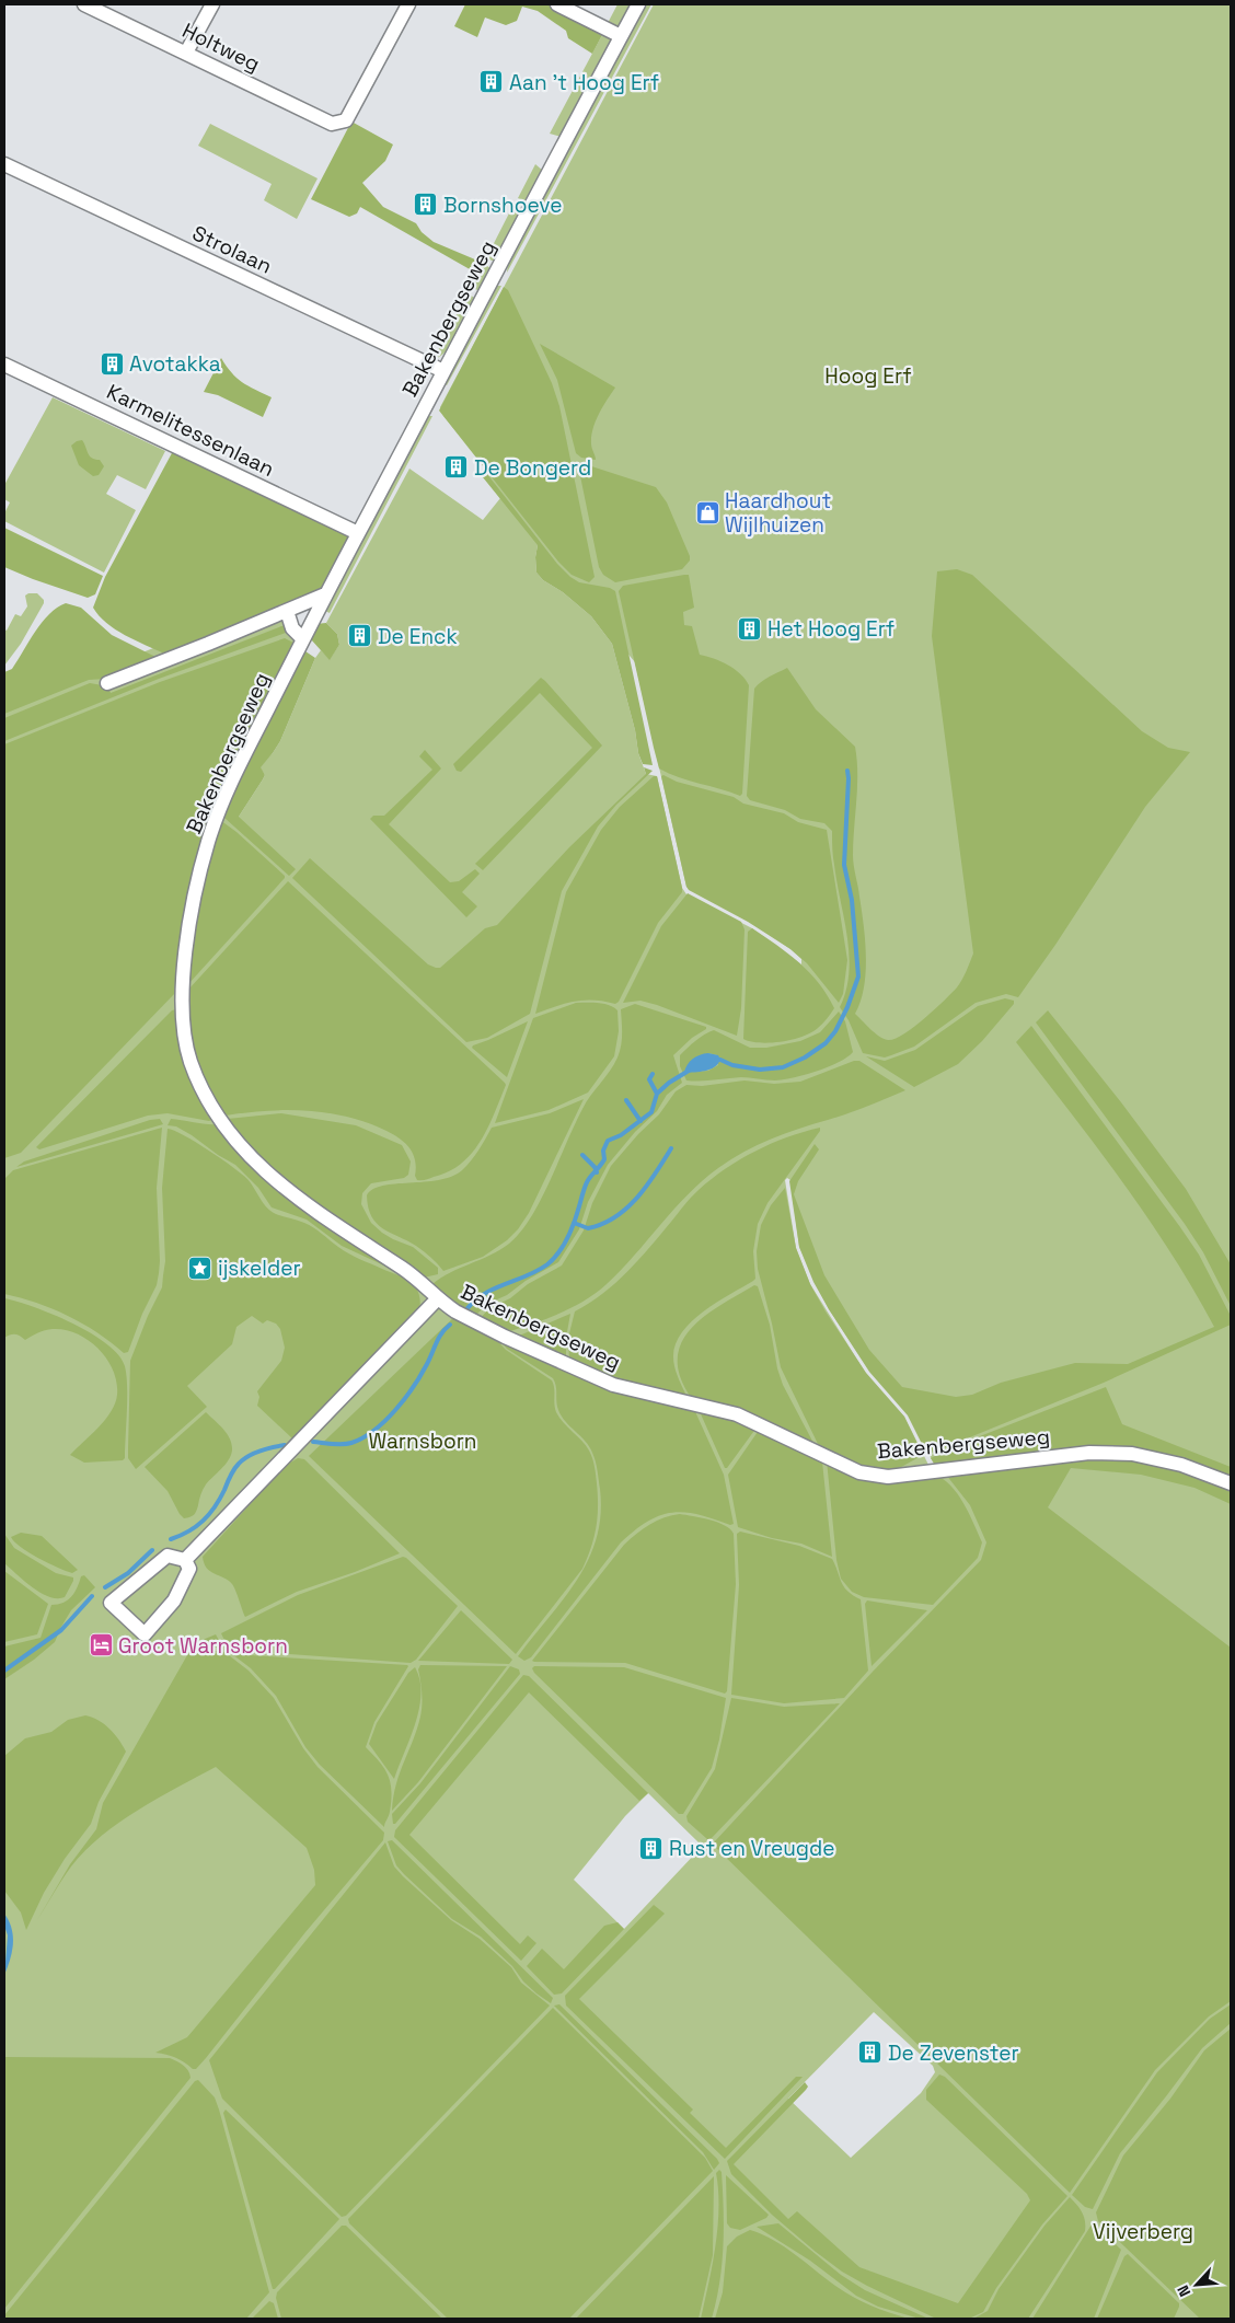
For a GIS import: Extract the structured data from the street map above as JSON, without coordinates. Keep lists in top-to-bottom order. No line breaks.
{"streets":{"street":["Holtweg","Strolaan","Bakenbergseweg","Karmelitessenlaan"]},"crossings":[["Strolaan","Bakenbergseweg"],["Bakenbergseweg","Karmelitessenlaan"]],"parks":["Hoog Erf","Warnsborn","Vijverberg"],"places":{"building":["Aan 't Hoog Erf","Bornshoeve","Avotakka","De Bongerd","Het Hoog Erf","De Enck","Rust en Vreugde","De Zevenster"],"shop":["Haardhout Wijlhuizen"],"place":["ijskelder"],"hotel":["Groot Warnsborn"]},"north":"bottom left"}
